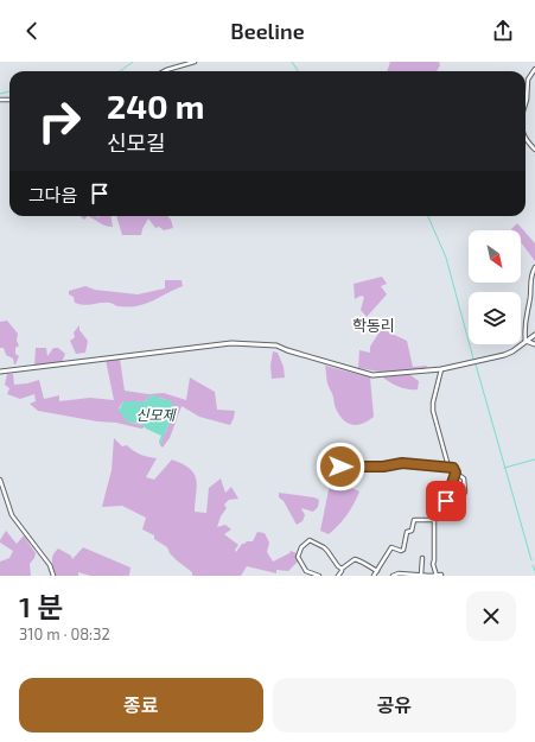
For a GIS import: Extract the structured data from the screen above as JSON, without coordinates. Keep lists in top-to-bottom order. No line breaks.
{"districts":["학동리"],"water":["신모제"],"north":"bottom right","page":{"header":"Beeline","turn":["240 m","신모길"],"then":"그다음","heading":["1 분","310 m · 08:32"],"buttons":["종료","공유"]}}
